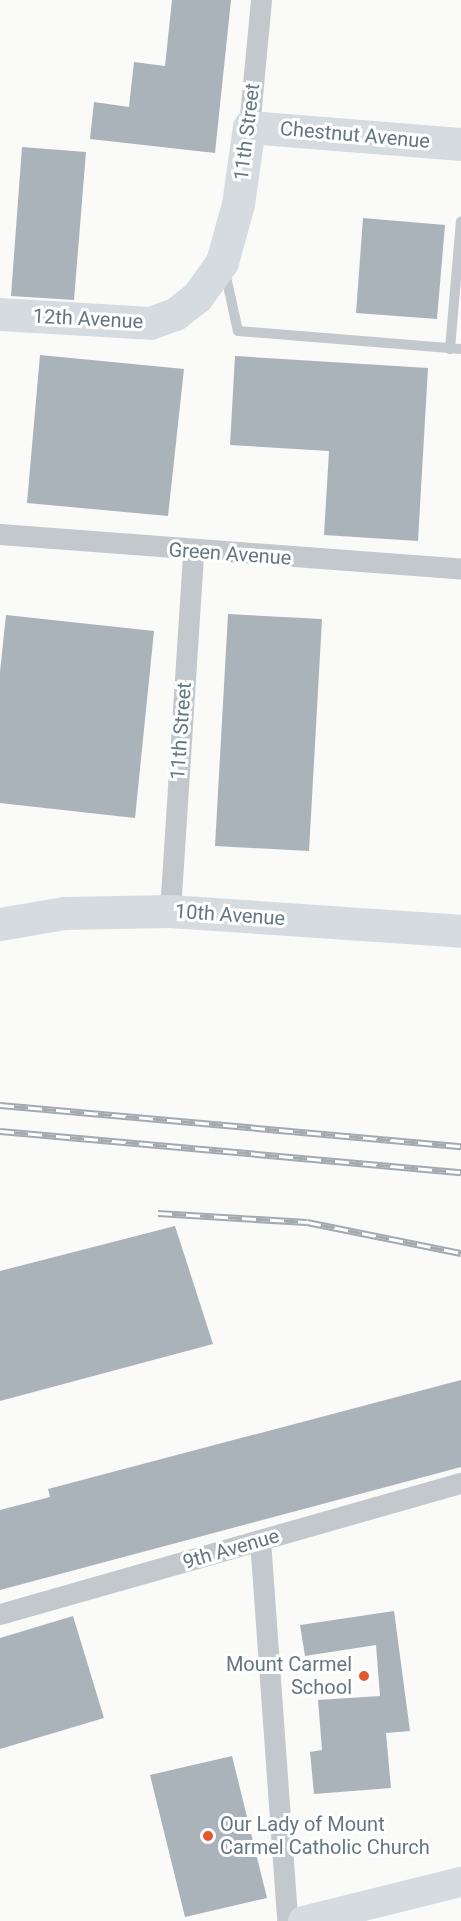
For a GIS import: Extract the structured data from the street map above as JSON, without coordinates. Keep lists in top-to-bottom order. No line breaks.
{"streets":{"main road":["11th Street","Chestnut Avenue","12th Avenue","10th Avenue"],"street":["Green Avenue","9th Avenue"]},"crossings":[["11th Street","Chestnut Avenue"],["11th Street","12th Avenue"],["11th Street","Green Avenue"],["11th Street","10th Avenue"]],"places":["Mount Carmel School","Our Lady of Mount Carmel Catholic Church"]}
